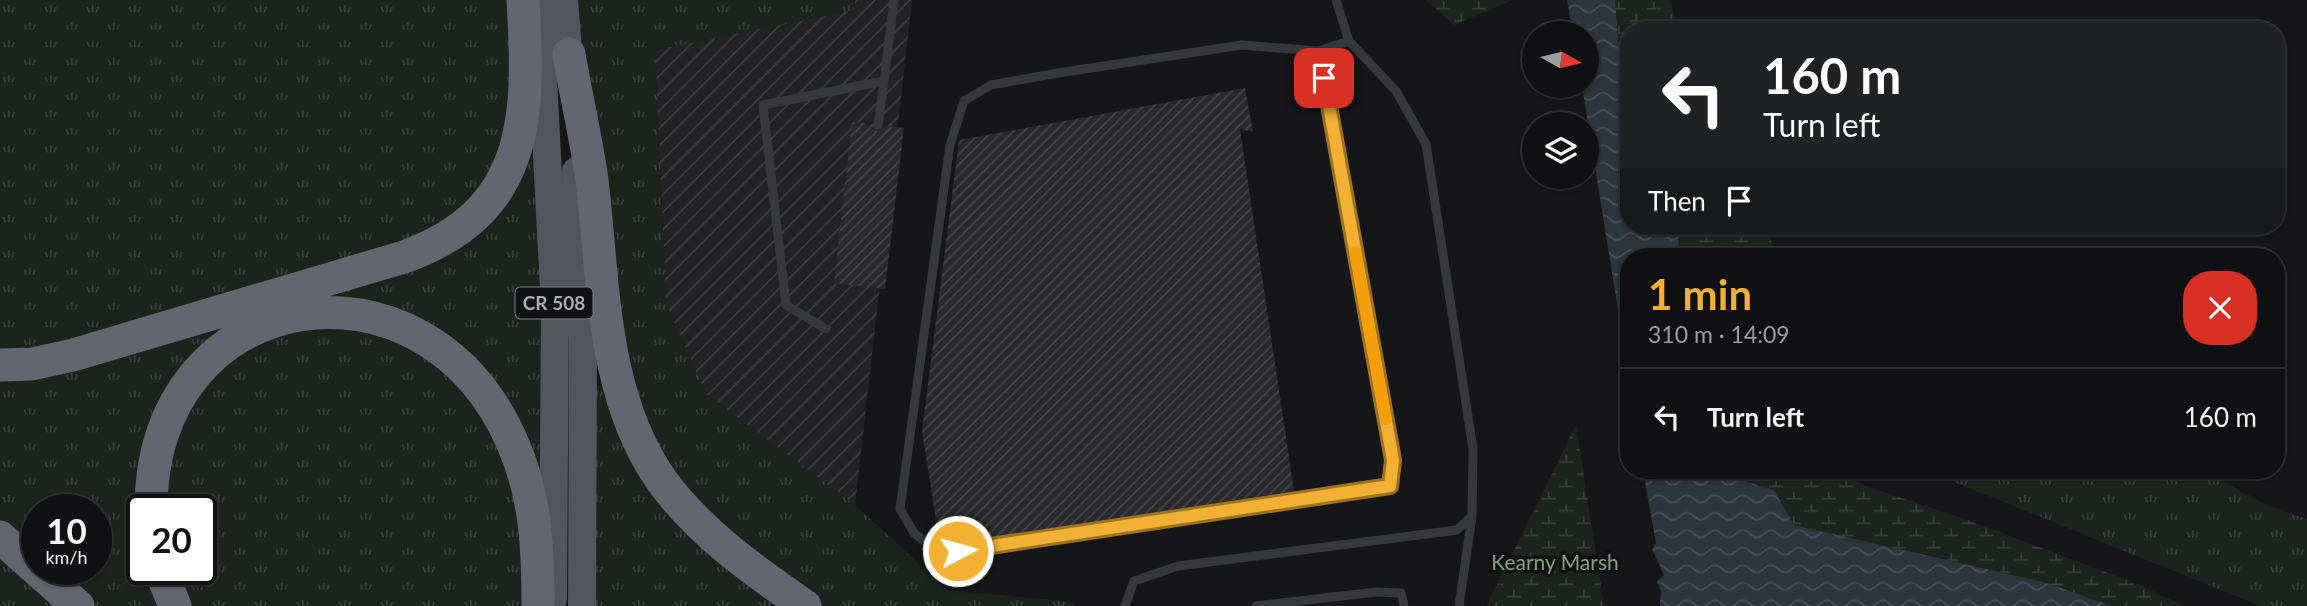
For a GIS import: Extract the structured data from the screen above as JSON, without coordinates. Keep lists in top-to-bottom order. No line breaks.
{"streets":{"main road":["CR 508"]},"parks":["Kearny Marsh"],"north":"right","page":{"turn":["160 m","Turn left"],"then":"Then","heading":["1 min","310 m · 14:09"],"list":[{"name":"Turn left","value":"160 m"}],"speed":"10 km/h","limit":"20"}}
